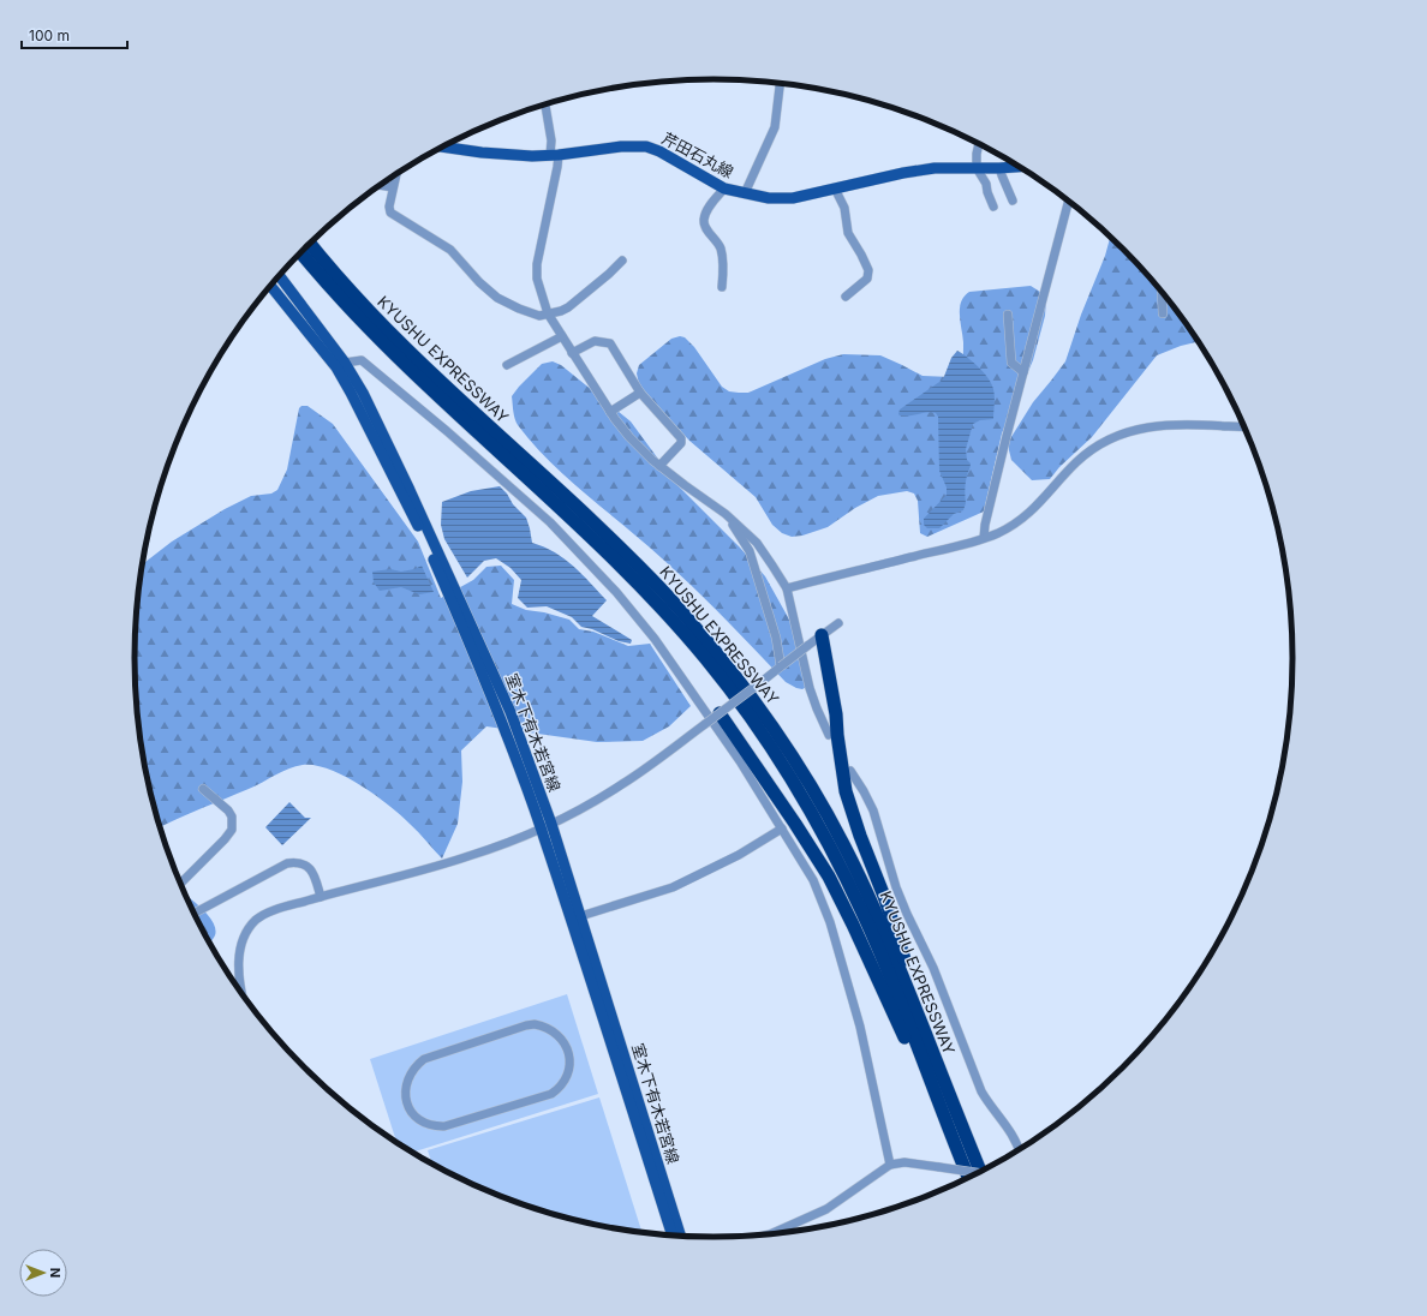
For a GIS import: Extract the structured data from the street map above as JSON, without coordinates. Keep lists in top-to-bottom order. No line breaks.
{"streets":{"highway":["KYUSHU EXPRESSWAY"],"main road":["芹田石丸線","室木下有木若宮線"]},"scale_bar":"100 m","north":"right"}
